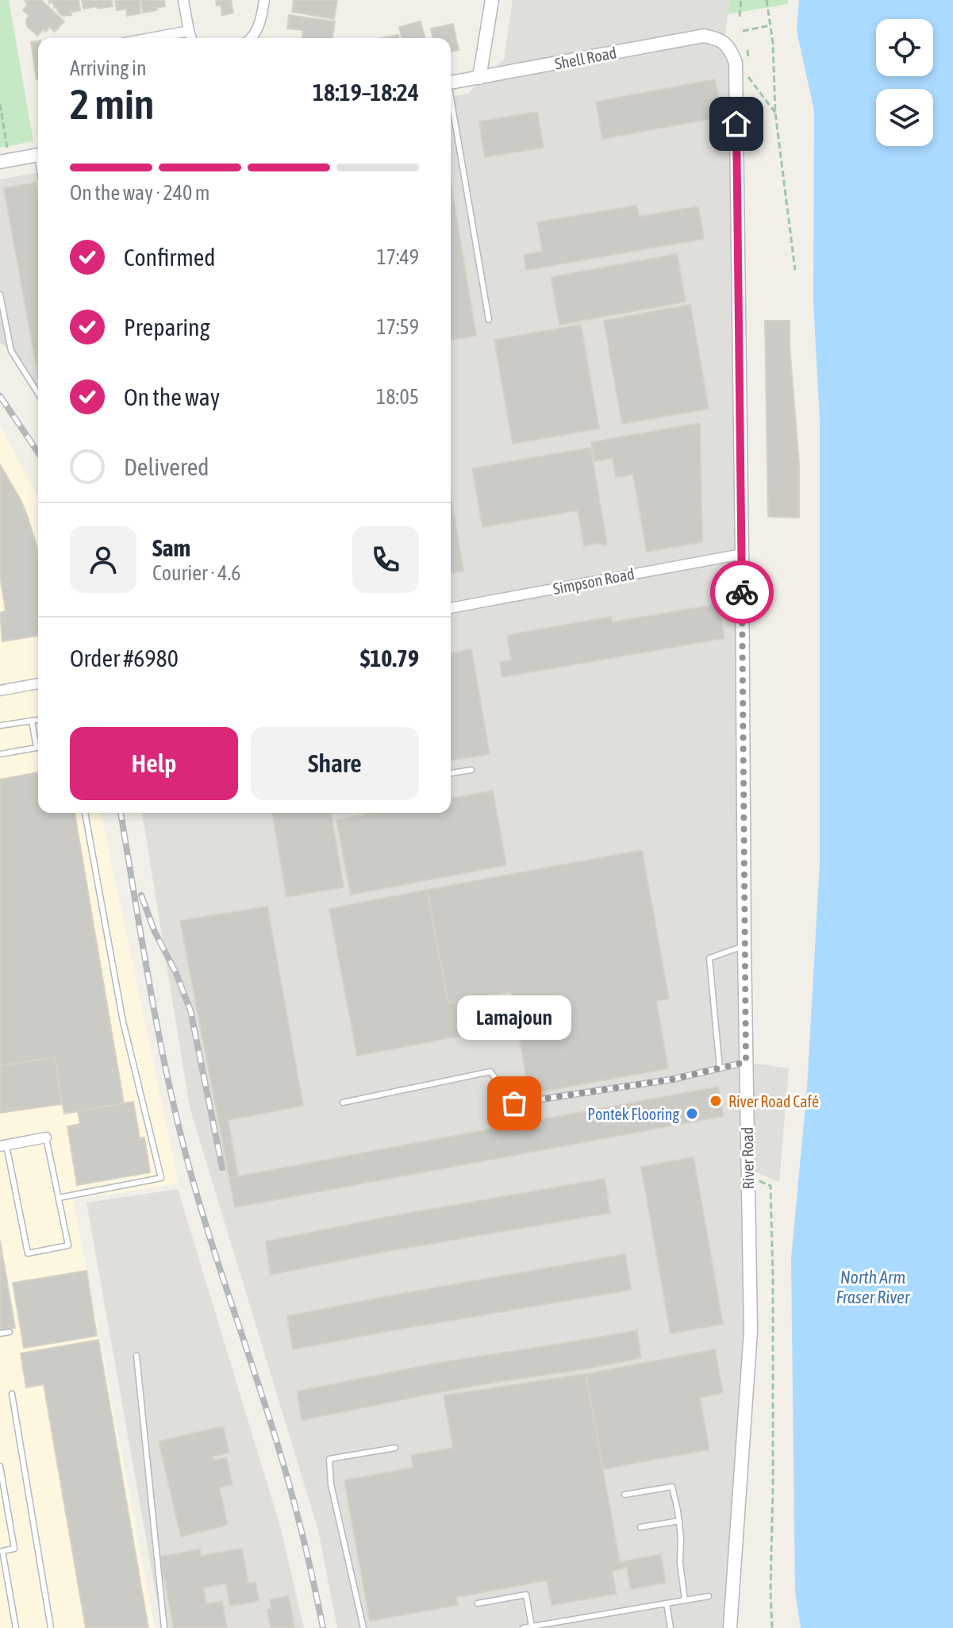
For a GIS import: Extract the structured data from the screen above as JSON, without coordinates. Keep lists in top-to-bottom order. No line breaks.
{"streets":{"street":["Shell Road","Simpson Road","River Road"]},"crossings":[["Shell Road","River Road"],["Simpson Road","River Road"]],"water":["North Arm Fraser River"],"places":["River Road Café","Lamajoun","Pontek Flooring"],"page":{"heading":["2 min","Arriving in","18:19–18:24"],"panel":["Sam","Courier · 4.6","Order #6980","$10.79"],"bar":"On the way · 240 m","list":[["Confirmed","17:49"],["Preparing","17:59"],["On the way","18:05"],"Delivered"],"buttons":["Help","Share"],"bubble":"Lamajoun"}}
